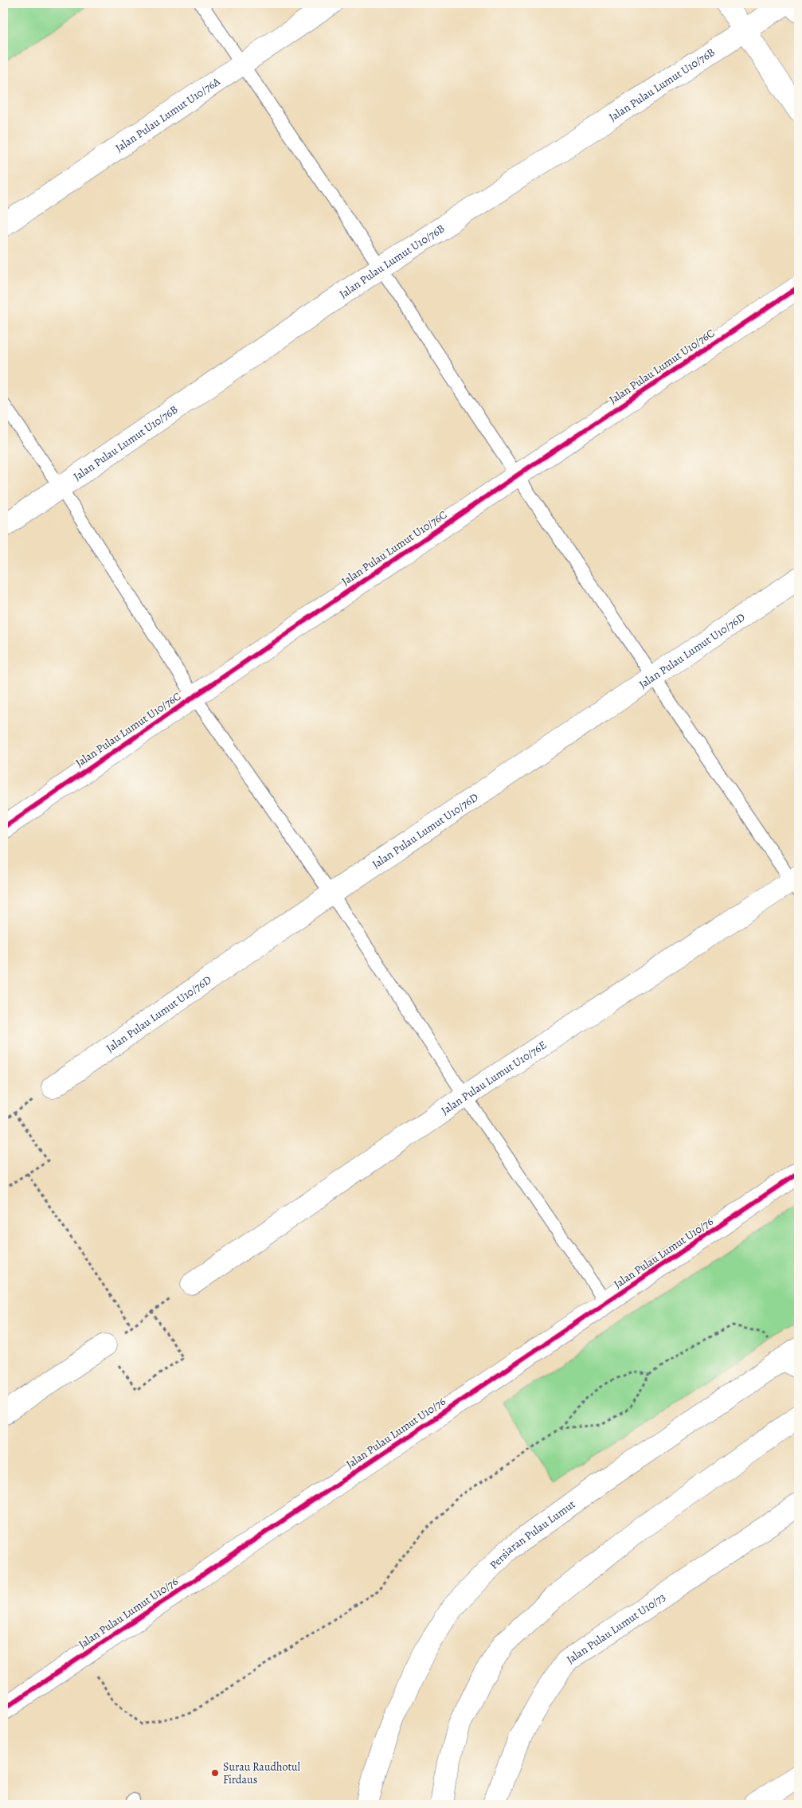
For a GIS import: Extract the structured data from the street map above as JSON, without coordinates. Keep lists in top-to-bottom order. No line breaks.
{"streets":{"street":["Jalan Pulau Lumut U10/76B","Jalan Pulau Lumut U10/76A","Jalan Pulau Lumut U10/76C","Jalan Pulau Lumut U10/76D","Jalan Pulau Lumut U10/76E","Jalan Pulau Lumut U10/76","Persiaran Pulau Lumut","Jalan Pulau Lumut U10/73"]},"places":["Surau Raudhotul Firdaus"]}
